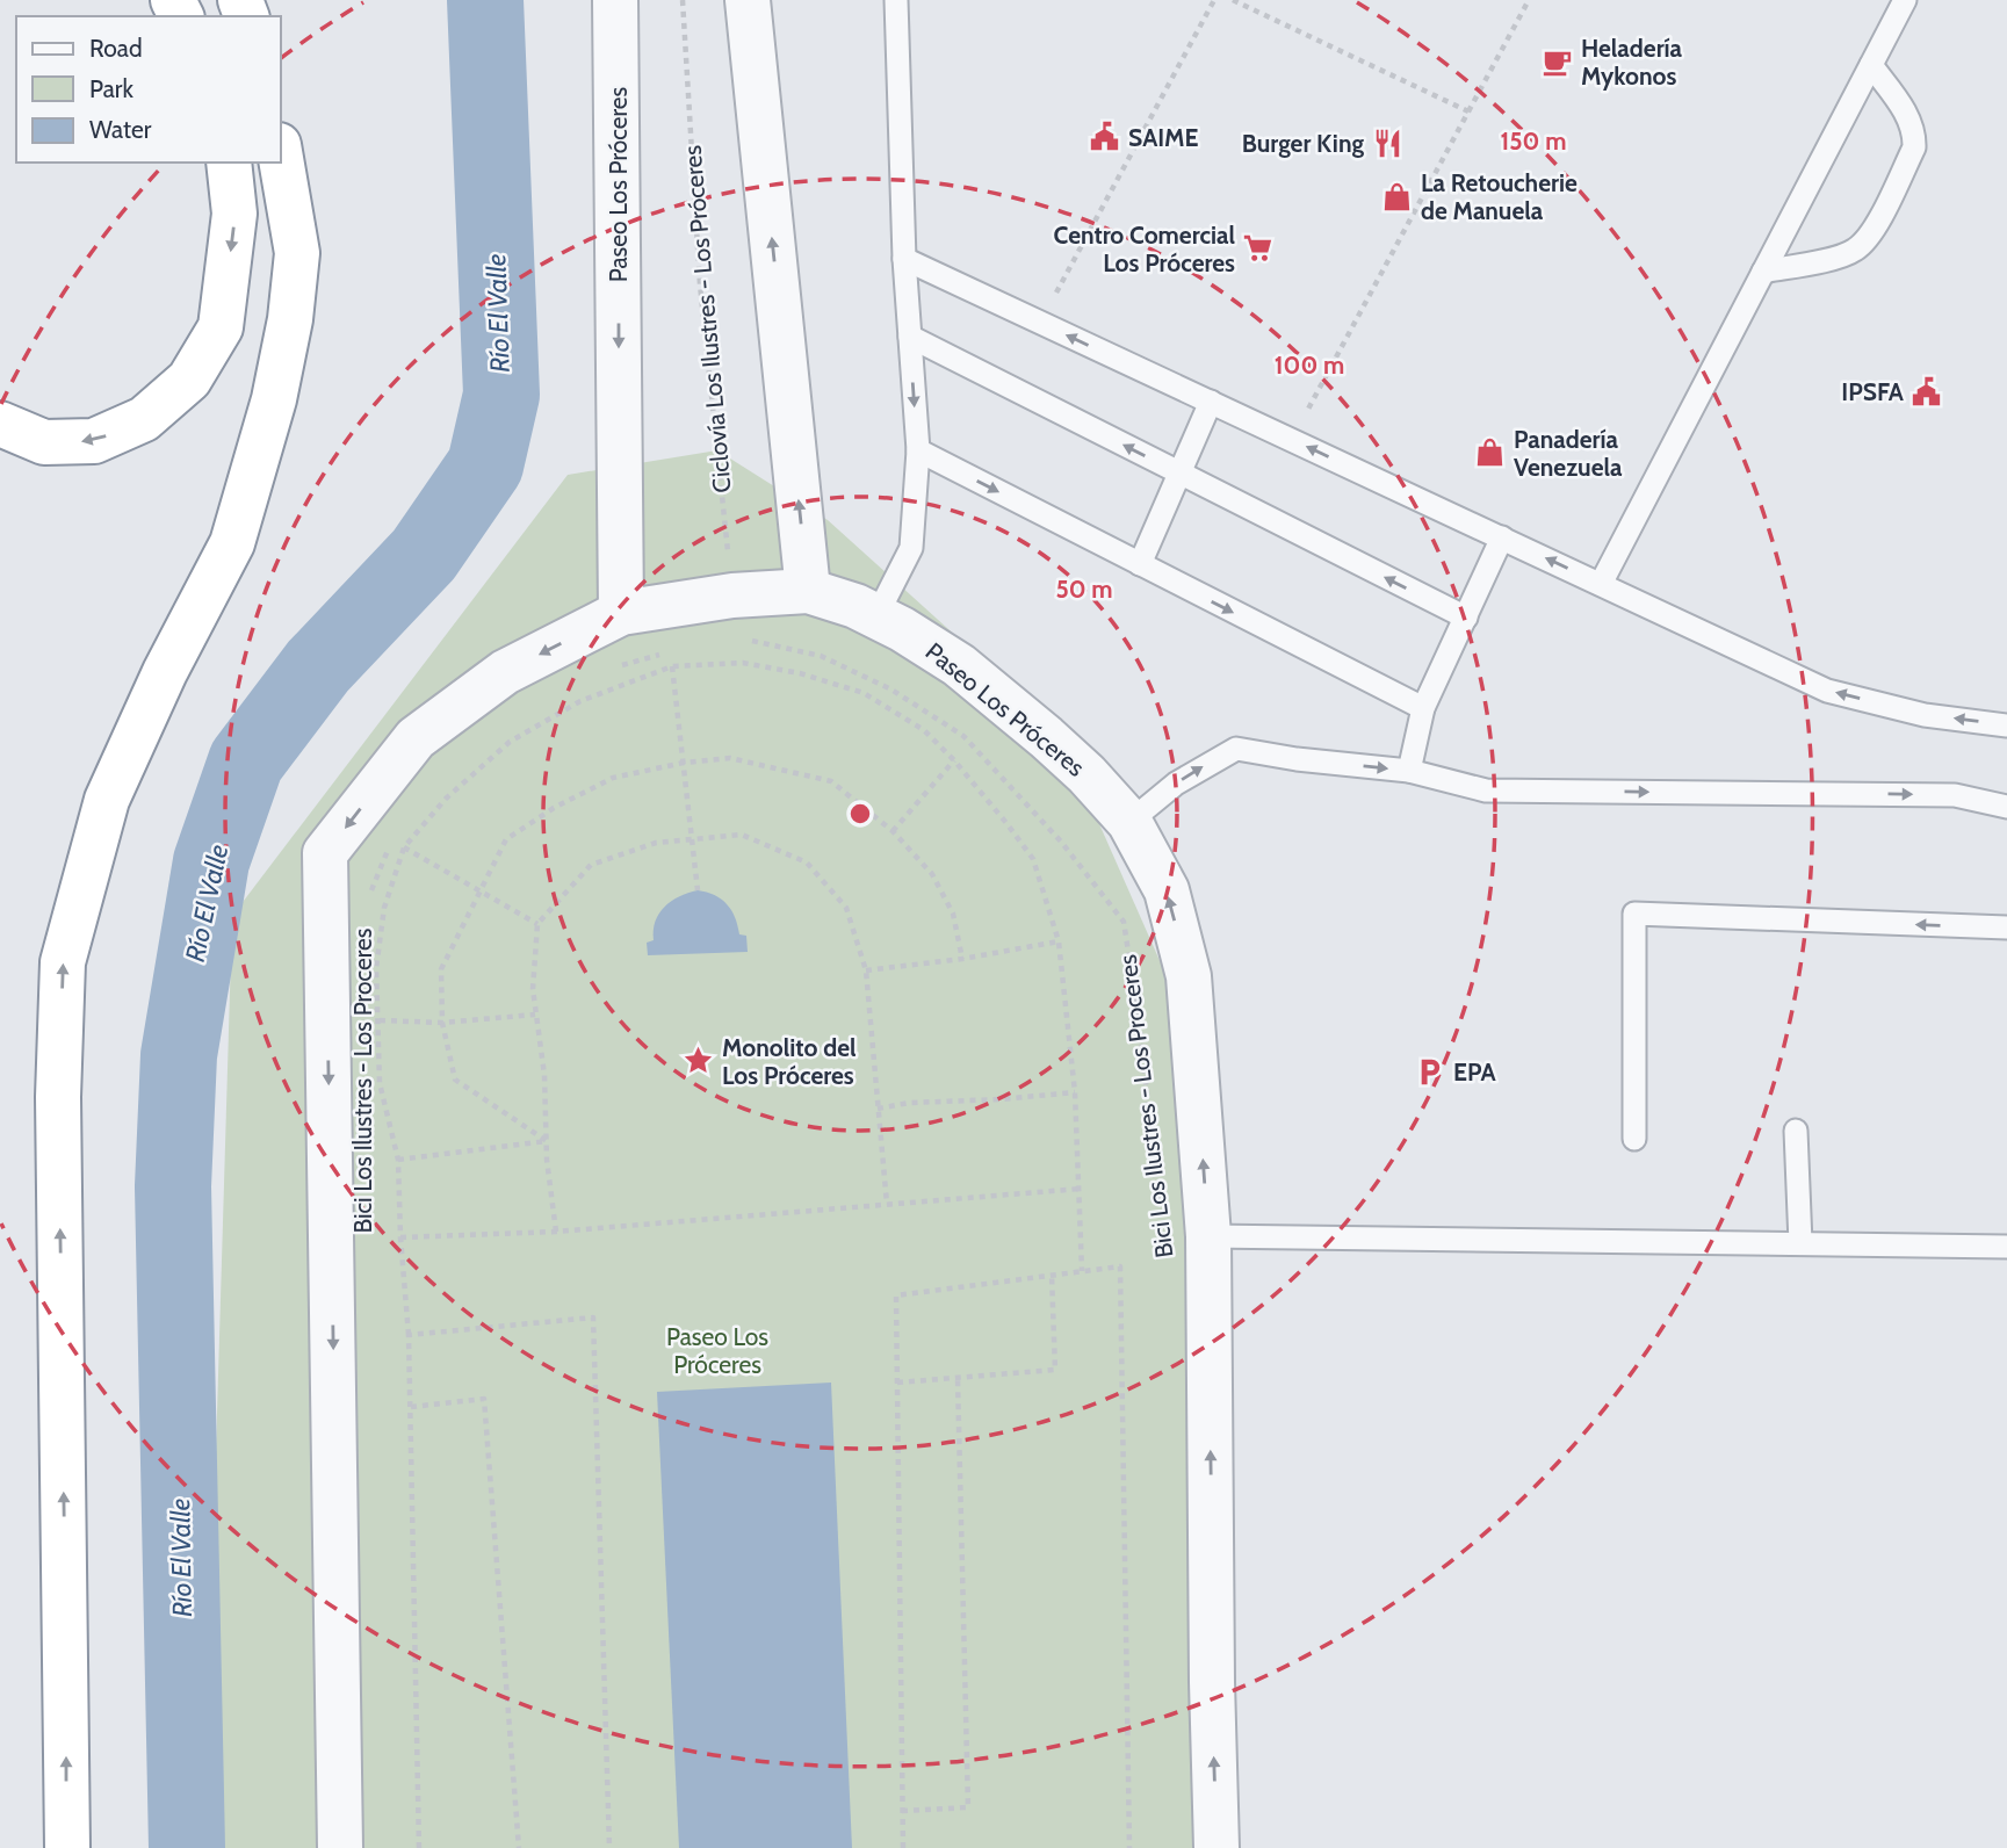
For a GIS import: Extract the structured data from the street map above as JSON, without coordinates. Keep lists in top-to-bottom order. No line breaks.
{"streets":{"street":["Paseo Los Próceres"],"path":["Ciclovía Los Ilustres - Los Próceres","Bici Los Ilustres - Los Proceres"]},"crossings":[["Paseo Los Próceres","Ciclovía Los Ilustres - Los Próceres"],["Paseo Los Próceres","Bici Los Ilustres - Los Proceres"],["Ciclovía Los Ilustres - Los Próceres","Bici Los Ilustres - Los Proceres"]],"water":["Río El Valle"],"parks":["Paseo Los Próceres"],"places":{"cafe":["Heladería Mykonos"],"public building":["SAIME","IPSFA"],"restaurant":["Burger King"],"shop":["La Retoucherie de Manuela","Panadería Venezuela"],"supermarket":["Centro Comercial Los Próceres"],"place":["Monolito del Los Próceres"],"parking":["EPA"]},"legend":["Road","Park","Water"],"rings":["150 m","100 m","50 m"]}
